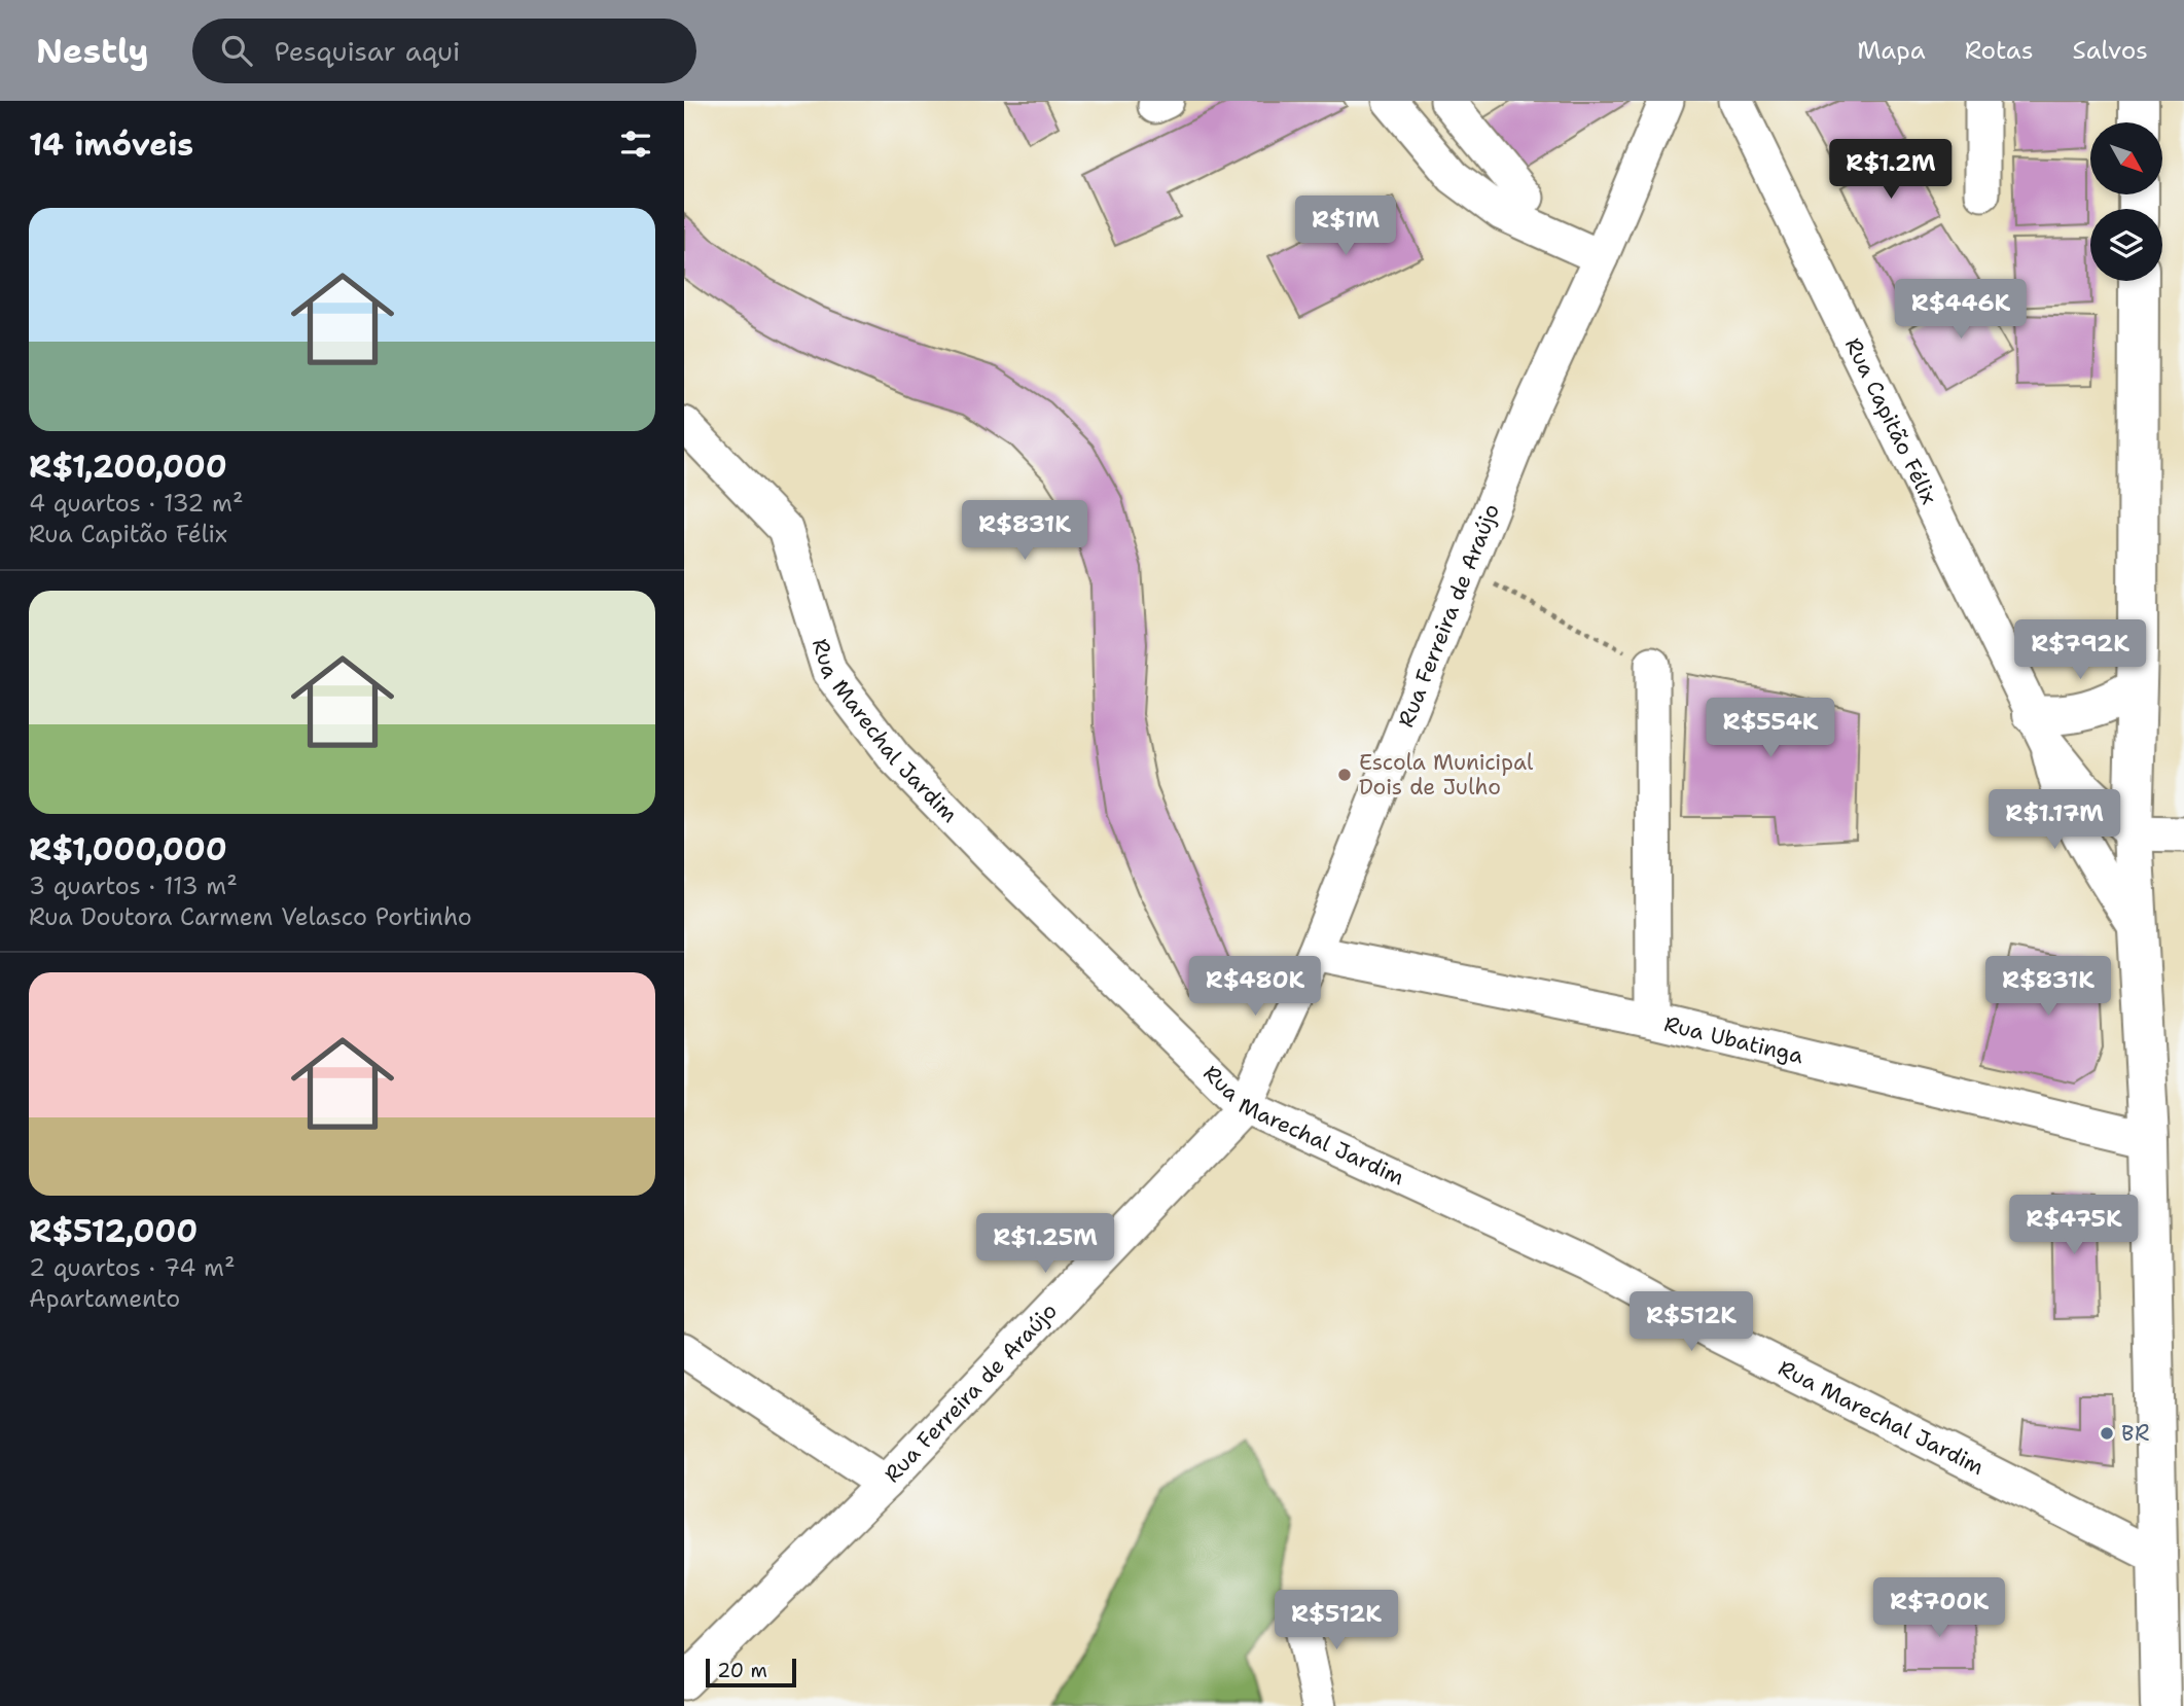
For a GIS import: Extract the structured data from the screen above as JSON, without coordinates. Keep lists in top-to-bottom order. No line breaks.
{"streets":{"street":["Rua Capitão Félix","Rua Ferreira de Araújo","Rua Marechal Jardim","Rua Ubatinga"]},"crossings":[["Rua Ferreira de Araújo","Rua Marechal Jardim"],["Rua Ferreira de Araújo","Rua Ubatinga"]],"places":["Escola Municipal Dois de Julho","BR"],"scale_bar":"20 m","north":"bottom right","page":{"header":"Nestly","search":"Pesquisar aqui","nav":["Mapa","Rotas","Salvos"],"heading":"14 imóveis","price":["R$1.2M","R$1M","R$446K","R$831K","R$792K","R$554K","R$1.17M","R$480K","R$831K","R$475K","R$1.25M","R$512K","R$700K","R$512K"],"list":[{"name":"R$1,200,000","note":"4 quartos · 132 m² · Rua Capitão Félix"},{"name":"R$1,000,000","note":"3 quartos · 113 m² · Rua Doutora Carmem Velasco Portinho"},{"name":"R$512,000","note":"2 quartos · 74 m² · Apartamento"}],"scale":"20 m"}}
